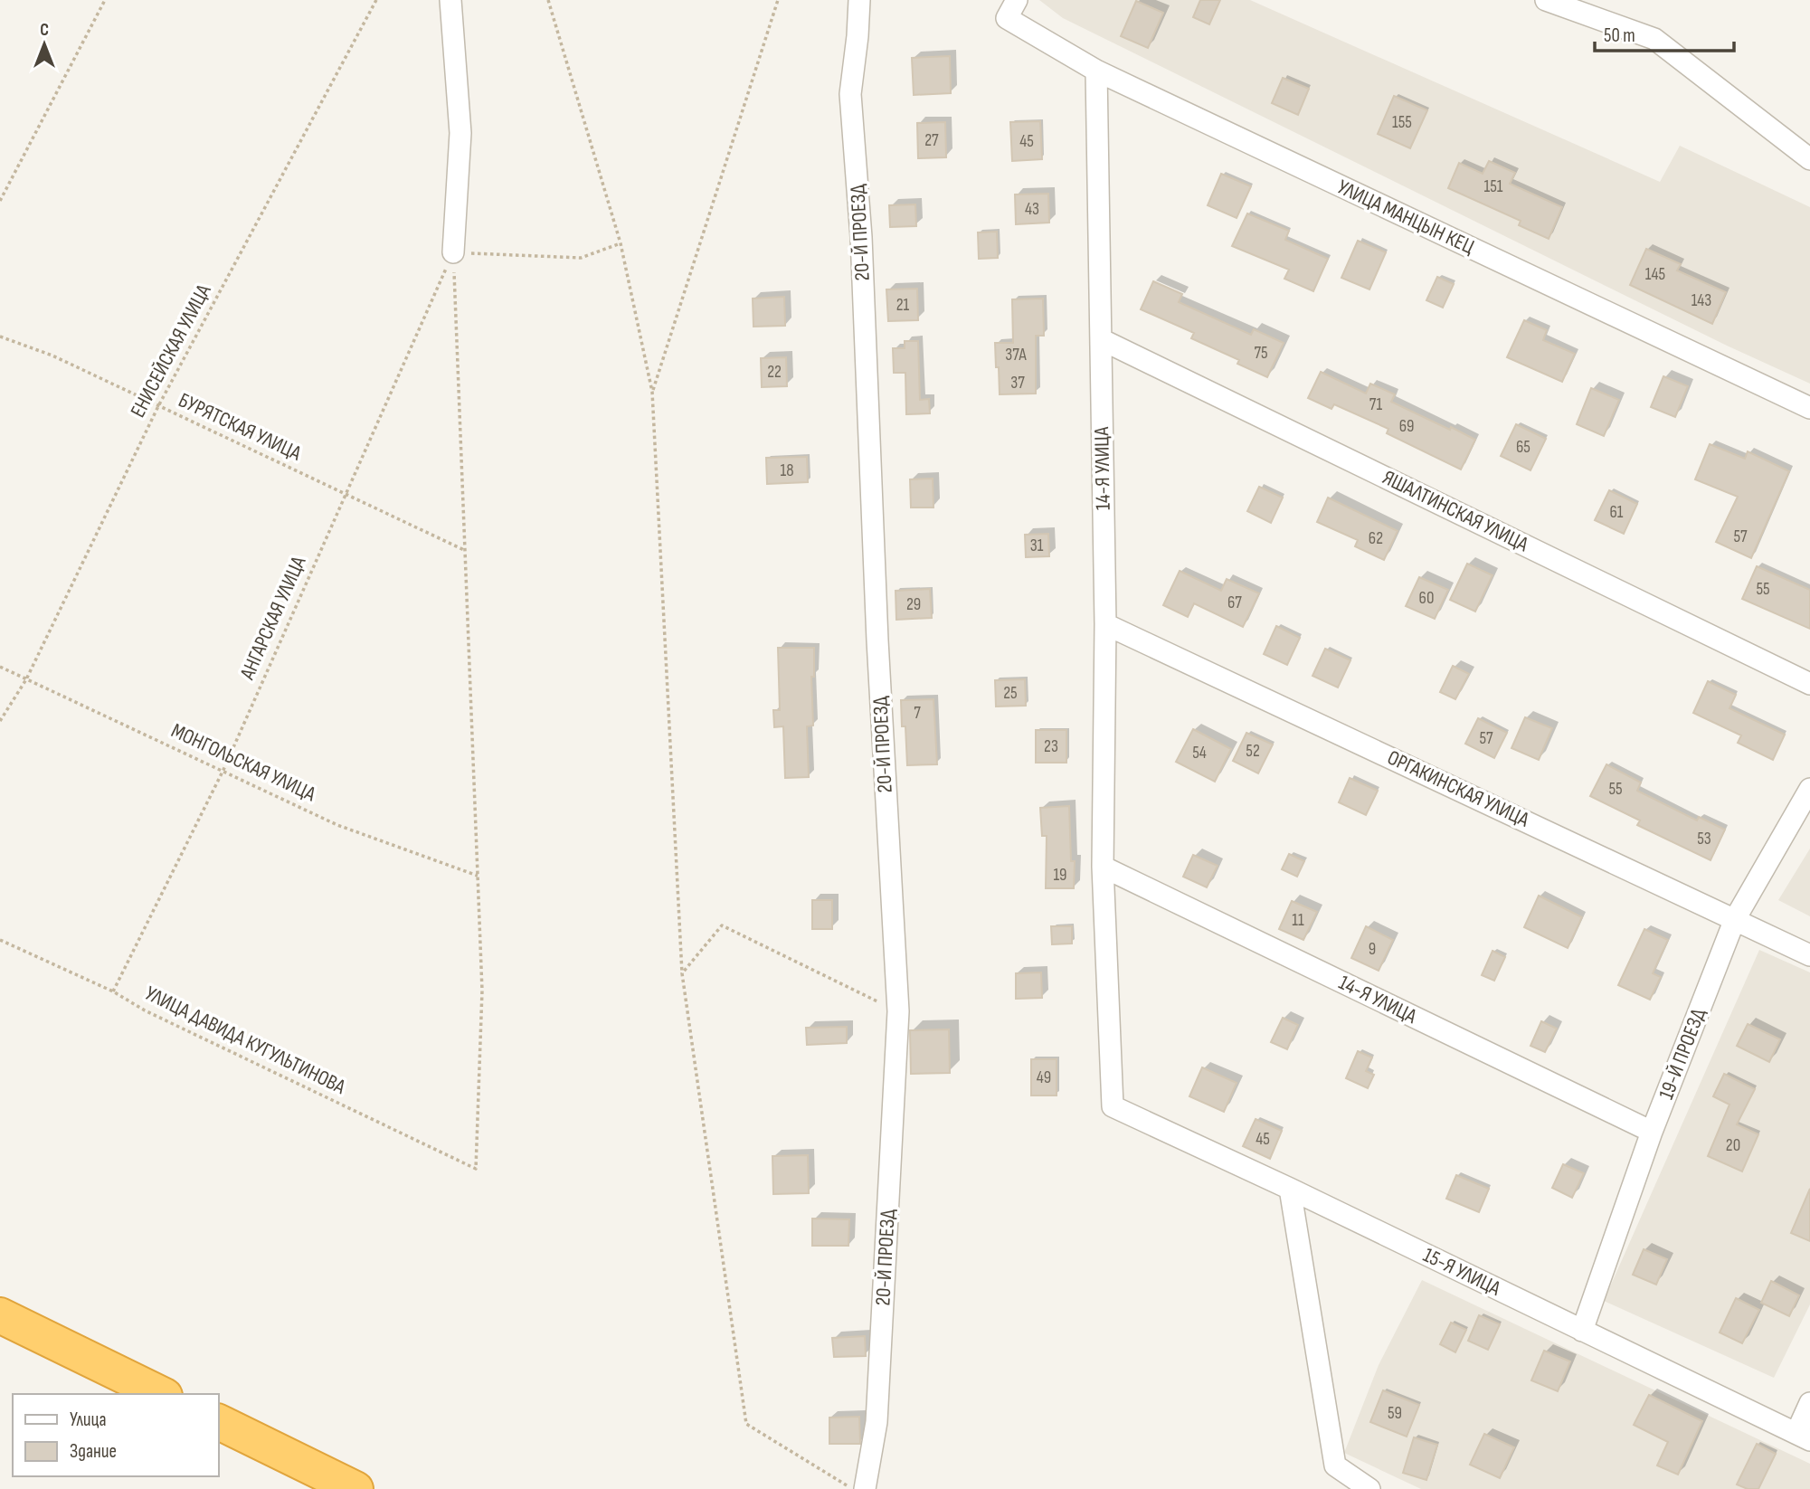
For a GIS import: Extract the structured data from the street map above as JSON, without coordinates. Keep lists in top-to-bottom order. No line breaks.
{"streets":{"street":["УЛИЦА МАНЦЫН КЕЦ","20-Й ПРОЕЗД","14-Я УЛИЦА","ЯШАЛТИНСКАЯ УЛИЦА","ОРГАКИНСКАЯ УЛИЦА","19-Й ПРОЕЗД","15-Я УЛИЦА"],"path":["ЕНИСЕЙСКАЯ УЛИЦА","БУРЯТСКАЯ УЛИЦА","АНГАРСКАЯ УЛИЦА","МОНГОЛЬСКАЯ УЛИЦА","УЛИЦА ДАВИДА КУГУЛЬТИНОВА"]},"crossings":[["УЛИЦА МАНЦЫН КЕЦ","14-Я УЛИЦА"],["ЕНИСЕЙСКАЯ УЛИЦА","БУРЯТСКАЯ УЛИЦА"],["ЕНИСЕЙСКАЯ УЛИЦА","МОНГОЛЬСКАЯ УЛИЦА"],["БУРЯТСКАЯ УЛИЦА","АНГАРСКАЯ УЛИЦА"],["14-Я УЛИЦА","ЯШАЛТИНСКАЯ УЛИЦА"],["14-Я УЛИЦА","ОРГАКИНСКАЯ УЛИЦА"],["14-Я УЛИЦА","19-Й ПРОЕЗД"],["14-Я УЛИЦА","15-Я УЛИЦА"],["АНГАРСКАЯ УЛИЦА","МОНГОЛЬСКАЯ УЛИЦА"],["АНГАРСКАЯ УЛИЦА","УЛИЦА ДАВИДА КУГУЛЬТИНОВА"],["МОНГОЛЬСКАЯ УЛИЦА","УЛИЦА ДАВИДА КУГУЛЬТИНОВА"],["ОРГАКИНСКАЯ УЛИЦА","19-Й ПРОЕЗД"],["19-Й ПРОЕЗД","15-Я УЛИЦА"]],"house_numbers":["155","27","45","151","43","145","143","21","75","37А","22","37","71","69","65","18","61","57","62","31","55","60","67","29","25","7","57","23","52","54","55","53","19","11","9","49","45","20","59"],"legend":["Улица","Здание"],"scale_bar":"50 m","north":"top"}
